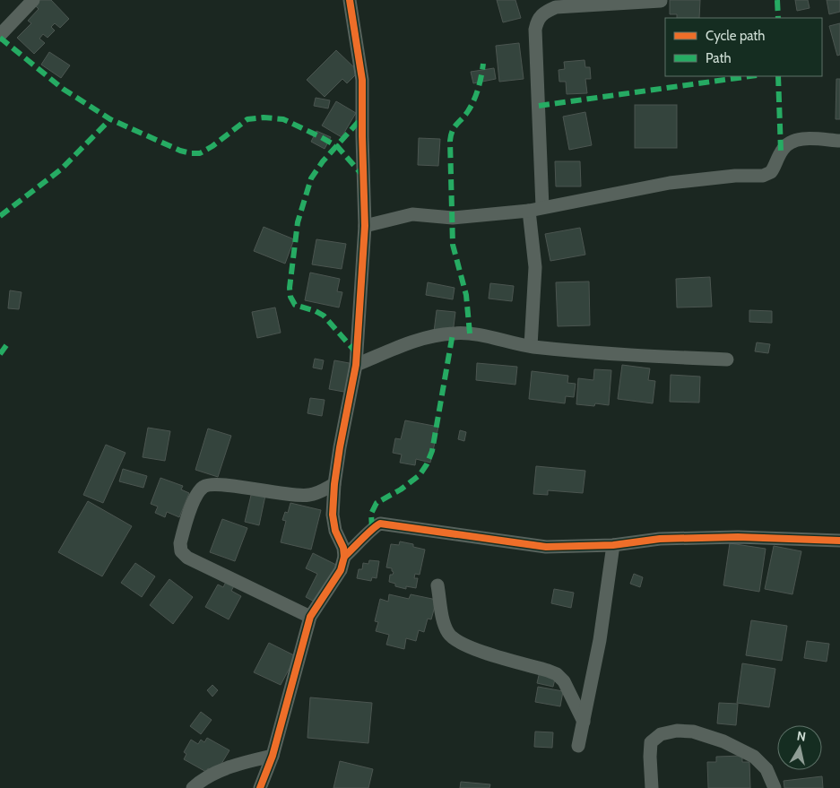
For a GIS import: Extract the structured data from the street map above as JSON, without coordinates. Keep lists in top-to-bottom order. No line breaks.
{"legend":["Cycle path","Path"],"north":"top"}
